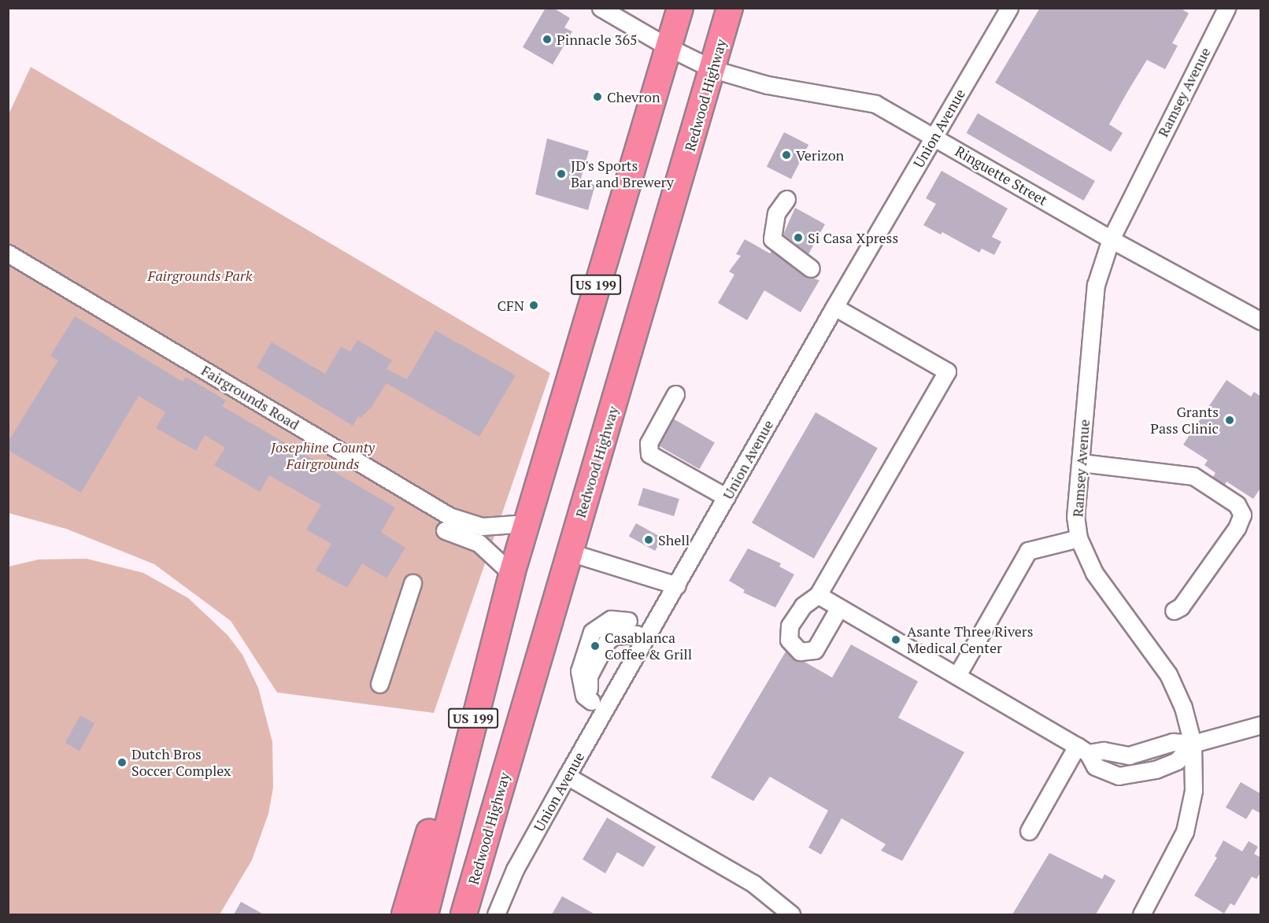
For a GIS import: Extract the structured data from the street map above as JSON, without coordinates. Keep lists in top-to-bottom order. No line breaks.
{"streets":{"highway":["Redwood Highway","US 199"],"street":["Ramsey Avenue","Union Avenue","Ringuette Street","Fairgrounds Road"]},"crossings":[["Ramsey Avenue","Ringuette Street"],["Redwood Highway","Ringuette Street"],["Union Avenue","Ringuette Street"],["Ringuette Street","US 199"],["US 199","Fairgrounds Road"]],"parks":["Fairgrounds Park","Josephine County Fairgrounds"],"places":["Pinnacle 365","Chevron","Verizon","JD's Sports Bar and Brewery","Si Casa Xpress","CFN","Grants Pass Clinic","Shell","Asante Three Rivers Medical Center","Casablanca Coffee & Grill","Dutch Bros Soccer Complex"]}
